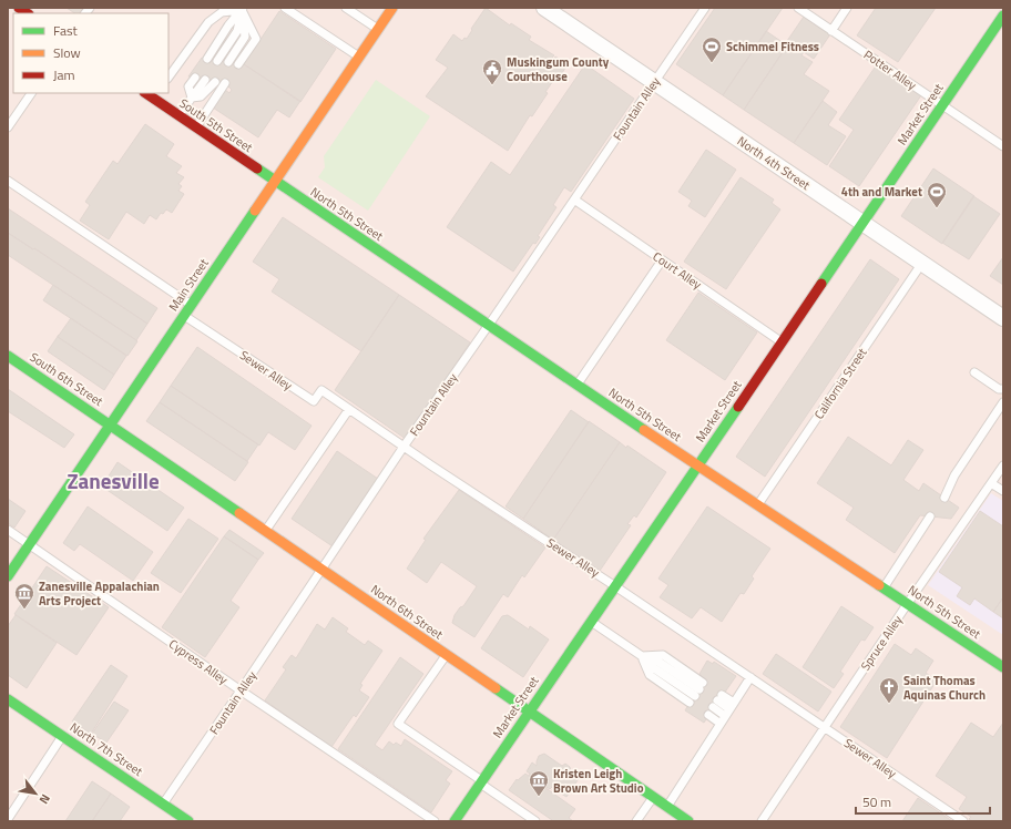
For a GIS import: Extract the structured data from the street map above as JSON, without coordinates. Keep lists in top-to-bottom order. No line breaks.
{"streets":{"main road":["Market Street","South 5th Street","North 5th Street","Main Street","South 6th Street","North 6th Street","North 7th Street"],"street":["North 4th Street"],"lane":["Potter Alley","Fountain Alley","Court Alley","Sewer Alley","California Street","Spruce Alley","Cypress Alley"]},"crossings":[["Potter Alley","Market Street"],["Fountain Alley","North 4th Street"],["Fountain Alley","North 5th Street"],["Fountain Alley","Court Alley"],["Fountain Alley","Sewer Alley"],["Fountain Alley","North 6th Street"],["Fountain Alley","Cypress Alley"],["Fountain Alley","North 7th Street"],["Market Street","North 4th Street"],["Market Street","North 5th Street"],["Market Street","Court Alley"],["Market Street","Sewer Alley"],["Market Street","North 6th Street"],["South 5th Street","North 5th Street"],["South 5th Street","Main Street"],["North 4th Street","California Street"],["North 5th Street","Main Street"],["North 5th Street","California Street"],["North 5th Street","Spruce Alley"],["Main Street","Sewer Alley"],["Main Street","South 6th Street"],["Main Street","North 6th Street"],["Main Street","Cypress Alley"],["Sewer Alley","Spruce Alley"],["South 6th Street","North 6th Street"]],"districts":["Zanesville"],"places":{"sports":["Schimmel Fitness","4th and Market"],"public building":["Muskingum County Courthouse"],"museum":["Zanesville Appalachian Arts Project","Kristen Leigh Brown Art Studio"],"church":["Saint Thomas Aquinas Church"]},"legend":["Fast","Slow","Jam"],"scale_bar":"50 m","north":"bottom right"}
